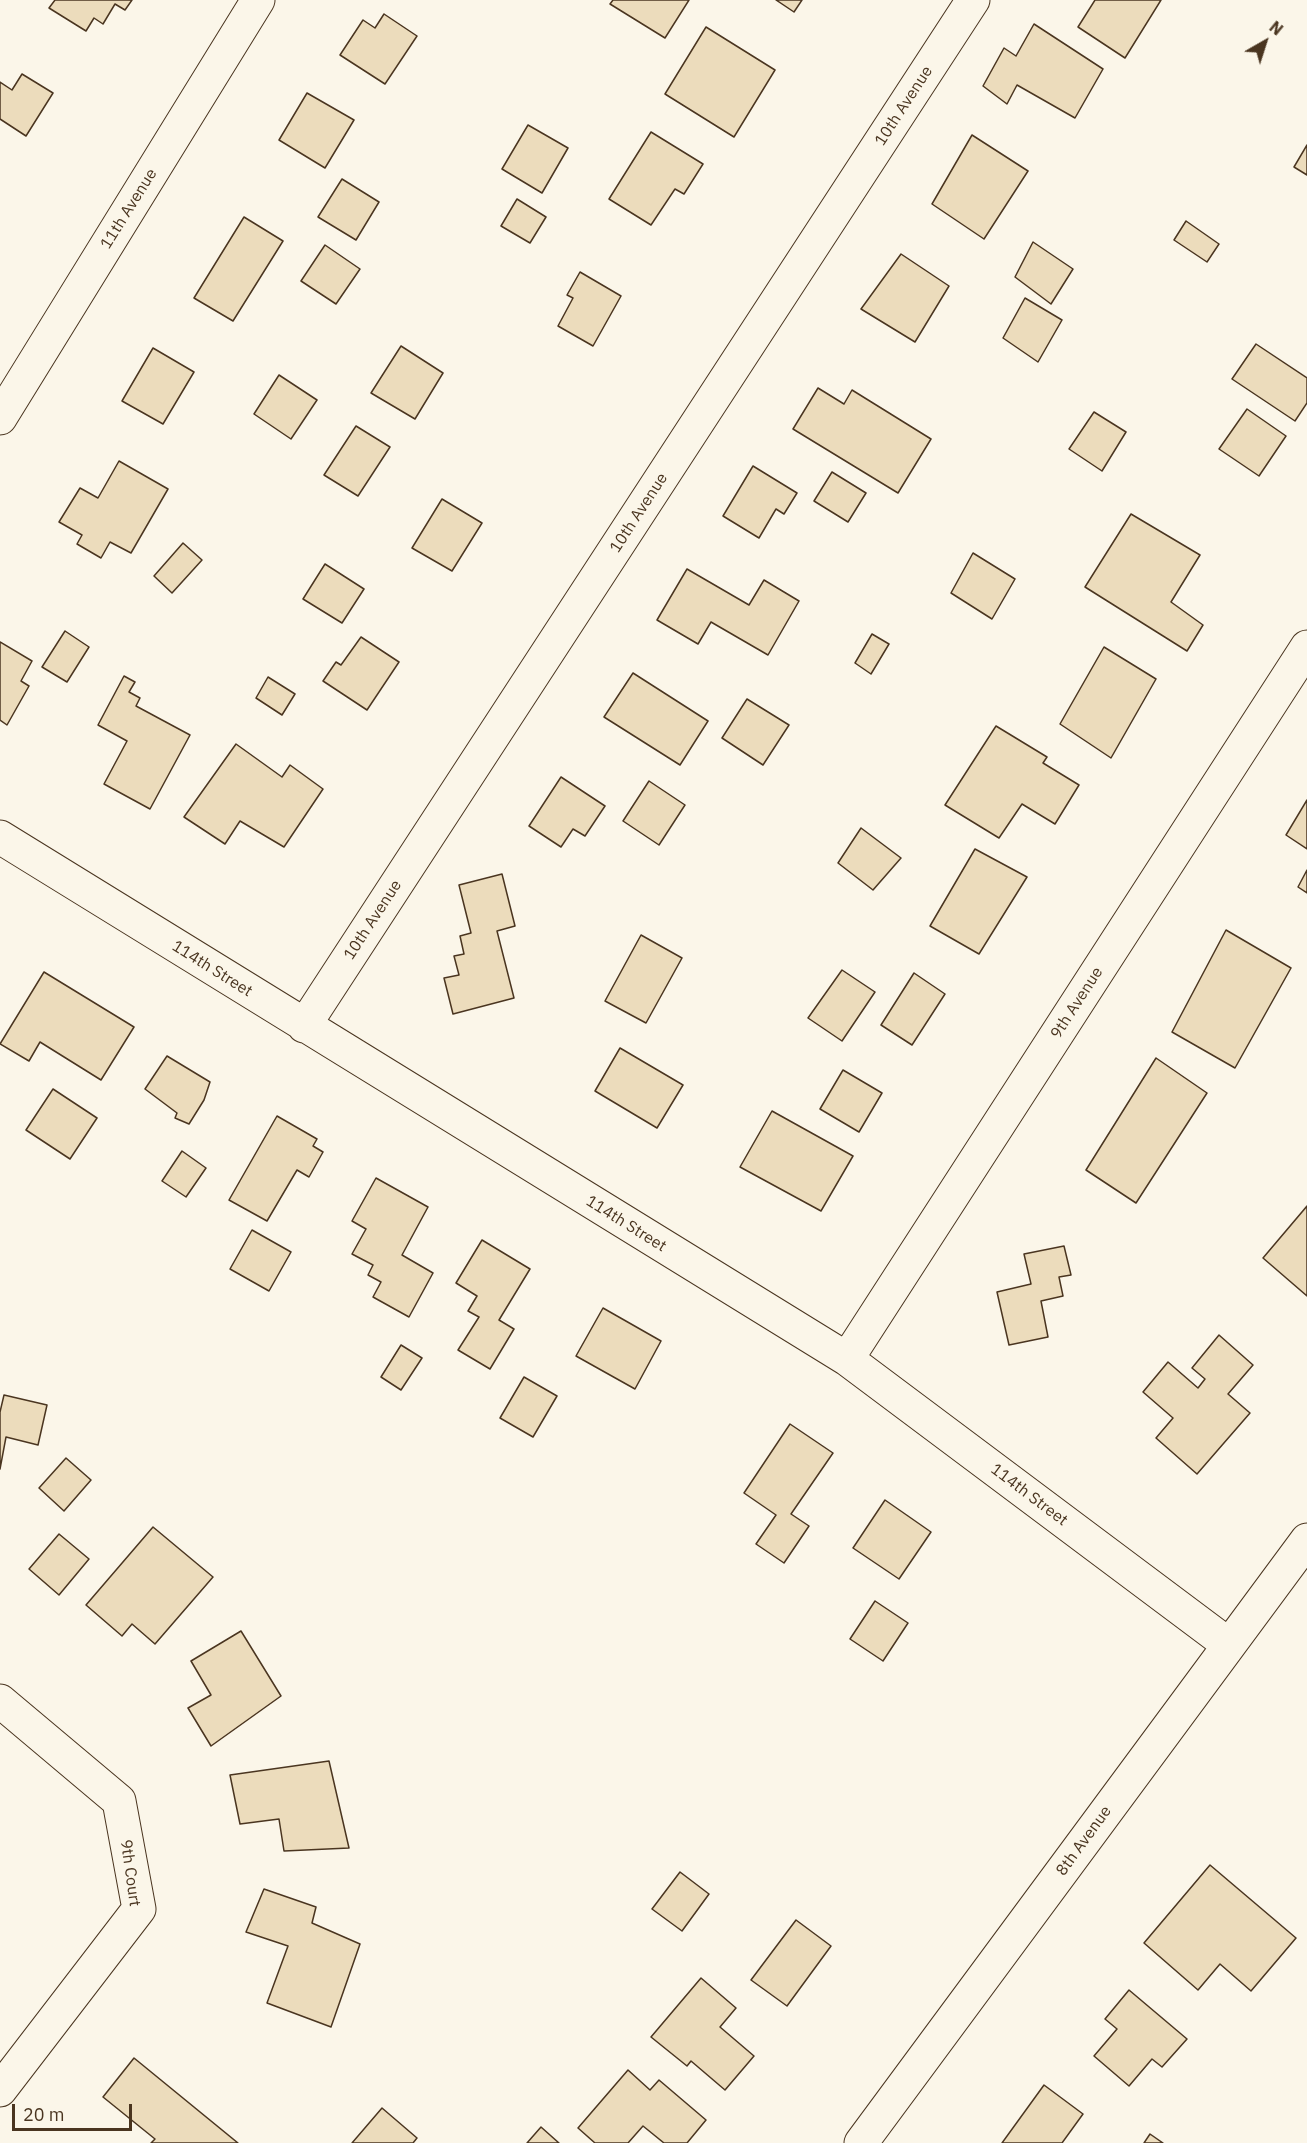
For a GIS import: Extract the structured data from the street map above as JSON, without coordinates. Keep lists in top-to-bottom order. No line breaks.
{"streets":{"street":["10th Avenue","11th Avenue","114th Street","9th Avenue","8th Avenue","9th Court"]},"crossings":[["10th Avenue","114th Street"],["114th Street","9th Avenue"],["114th Street","8th Avenue"]],"scale_bar":"20 m","north":"top right"}
